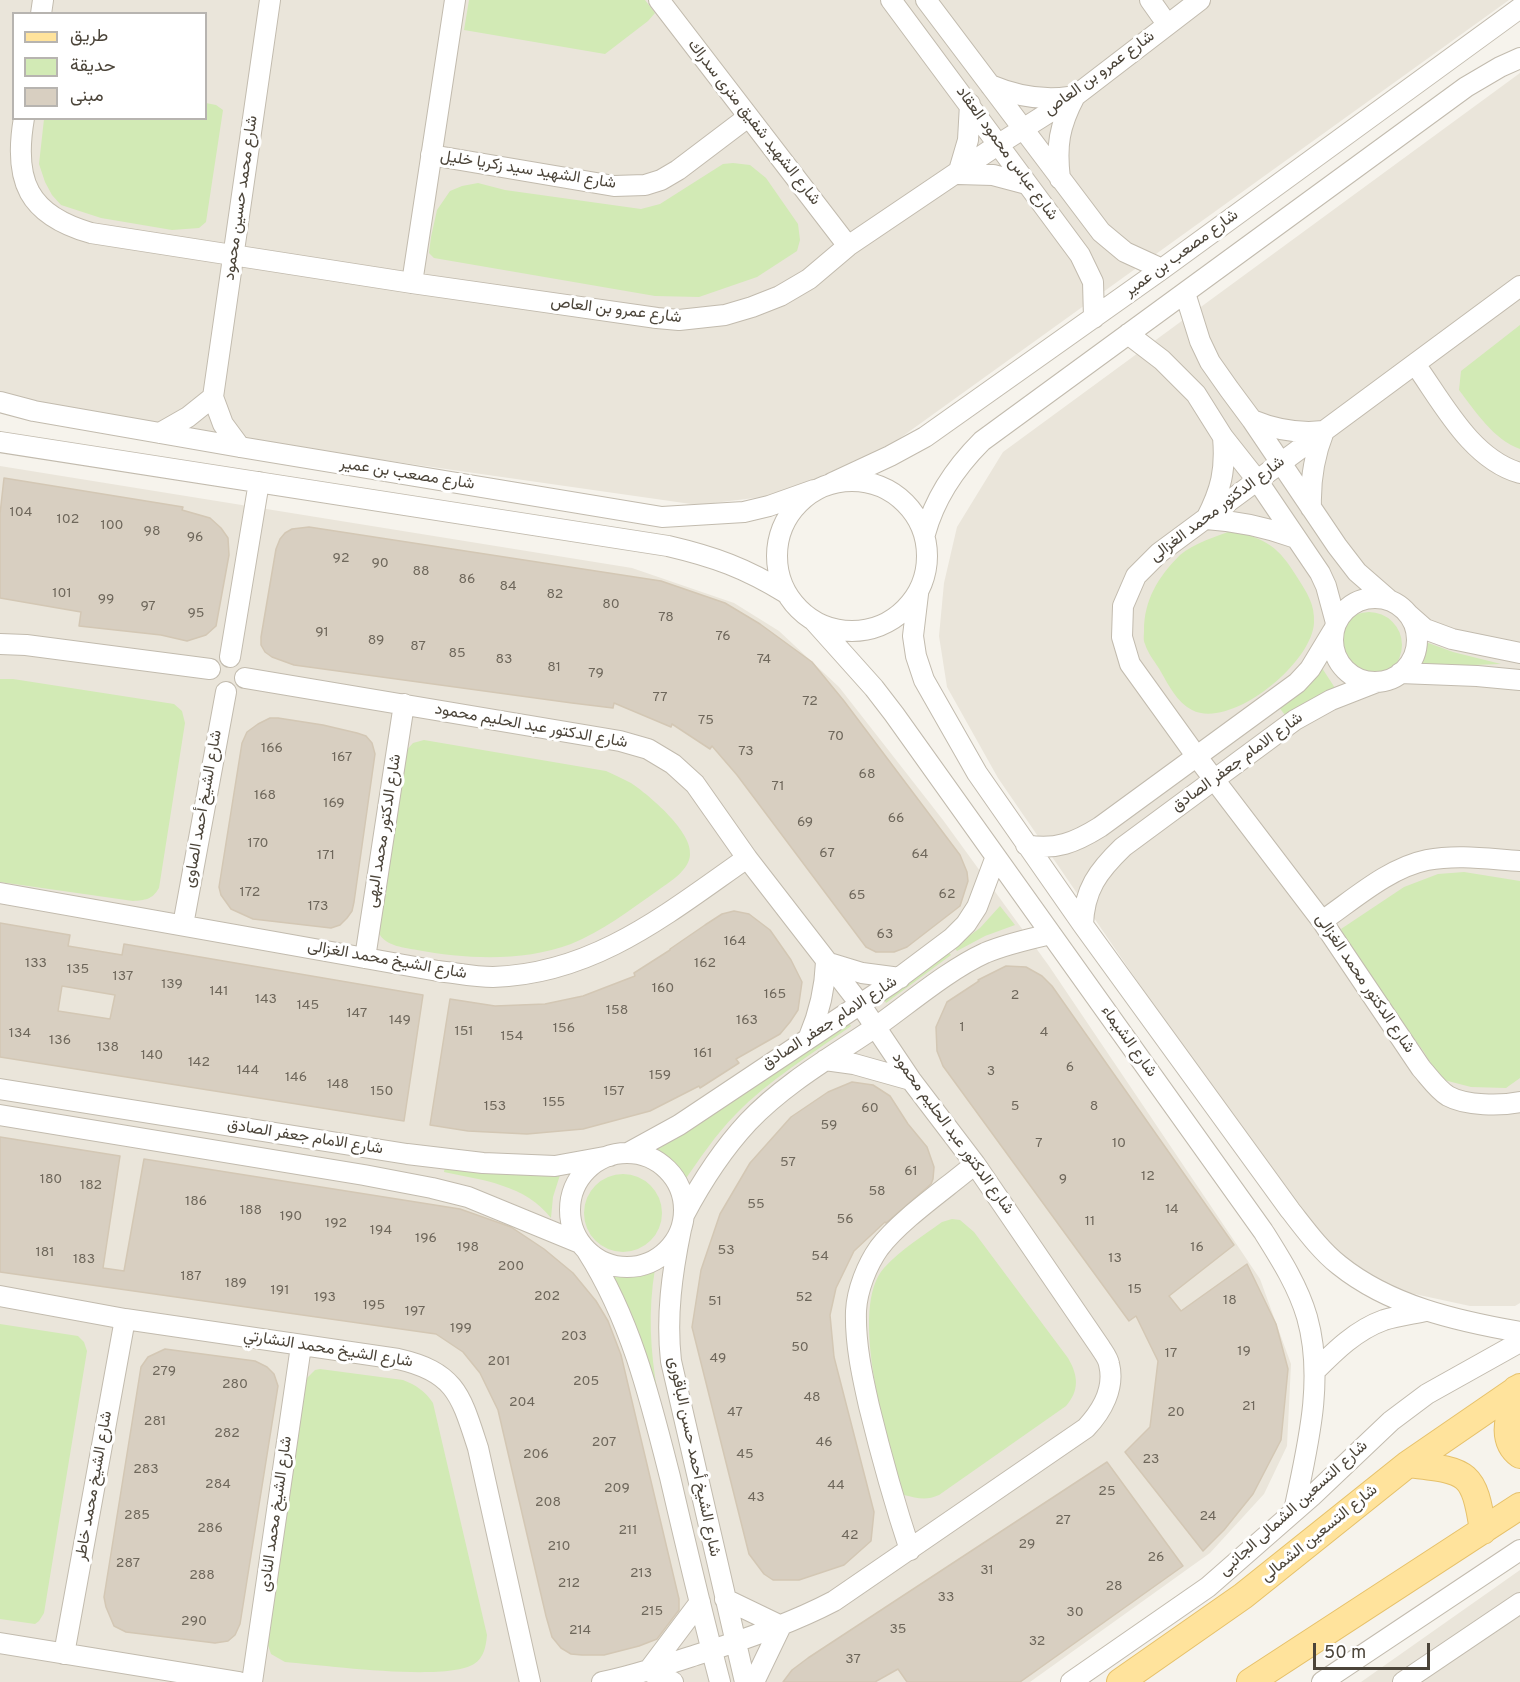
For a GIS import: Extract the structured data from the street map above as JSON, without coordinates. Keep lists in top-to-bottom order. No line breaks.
{"streets":{"main road":["شارع التسعين الشمالى"],"street":["شارع عمرو بن العاص","شارع الشهيد شفيق مترى سدراك","شارع عباس محمود العقاد","شارع الشهيد سيد زكريا خليل","شارع محمد حسين محمود","شارع مصعب بن عمير","شارع الدكتور محمد الغزالى","شارع الدكتور عبد الحليم محمود","شارع الامام جعفر الصادق","شارع الشيخ أحمد الصاوى","شارع الدكتور محمد البهى","شارع الشيخ محمد الغزالى","شارع الشيماء","شارع الشيخ محمد النشارتي","شارع الشيخ أحمد حسن الباقورى","شارع الشيخ محمد خاطر","شارع التسعين الشمالى الجانبى","شارع الشيخ محمد النادى"]},"crossings":[["شارع عمرو بن العاص","شارع الشهيد شفيق مترى سدراك"],["شارع عمرو بن العاص","شارع عباس محمود العقاد"],["شارع عمرو بن العاص","شارع محمد حسين محمود"],["شارع الشهيد شفيق مترى سدراك","شارع الشهيد سيد زكريا خليل"],["شارع عباس محمود العقاد","شارع مصعب بن عمير"],["شارع محمد حسين محمود","شارع مصعب بن عمير"],["شارع مصعب بن عمير","شارع الشيماء"],["شارع الدكتور محمد الغزالى","شارع الامام جعفر الصادق"],["شارع الدكتور عبد الحليم محمود","شارع الامام جعفر الصادق"],["شارع الدكتور عبد الحليم محمود","شارع الشيخ أحمد الصاوى"],["شارع الدكتور عبد الحليم محمود","شارع الدكتور محمد البهى"],["شارع الدكتور عبد الحليم محمود","شارع الشيخ محمد الغزالى"],["شارع الدكتور عبد الحليم محمود","شارع الشيخ أحمد حسن الباقورى"],["شارع الامام جعفر الصادق","شارع الشيماء"],["شارع الامام جعفر الصادق","شارع الشيخ أحمد حسن الباقورى"],["شارع الشيخ أحمد الصاوى","شارع الشيخ محمد الغزالى"],["شارع الدكتور محمد البهى","شارع الشيخ محمد الغزالى"],["شارع الشيماء","شارع التسعين الشمالى الجانبى"],["شارع الشيخ محمد النشارتي","شارع الشيخ محمد خاطر"],["شارع الشيخ محمد النشارتي","شارع الشيخ محمد النادى"]],"house_numbers":["104","102","100","98","96","92","90","88","86","84","101","82","99","80","97","95","78","91","76","89","87","85","83","74","81","79","77","72","75","70","166","73","167","68","71","168","169","66","69","170","67","64","171","172","62","65","173","63","164","133","162","135","137","139","160","141","165","2","143","145","158","147","149","163","1","156","151","4","134","154","136","138","161","140","142","6","144","3","159","146","148","150","157","155","153","5","8","60","59","7","10","57","61","12","180","9","182","58","186","55","14","188","190","56","11","192","194","196","198","16","53","181","54","13","183","200","187","189","15","191","202","193","52","18","51","195","197","199","203","50","19","17","49","201","279","205","280","48","204","21","47","20","281","282","207","46","206","45","23","283","284","44","209","25","43","208","285","24","27","286","211","42","29","210","26","287","31","213","288","212","28","33","215","30","290","35","214","32","37"],"legend":["طريق","حديقة","مبنى"],"scale_bar":"50 m"}
